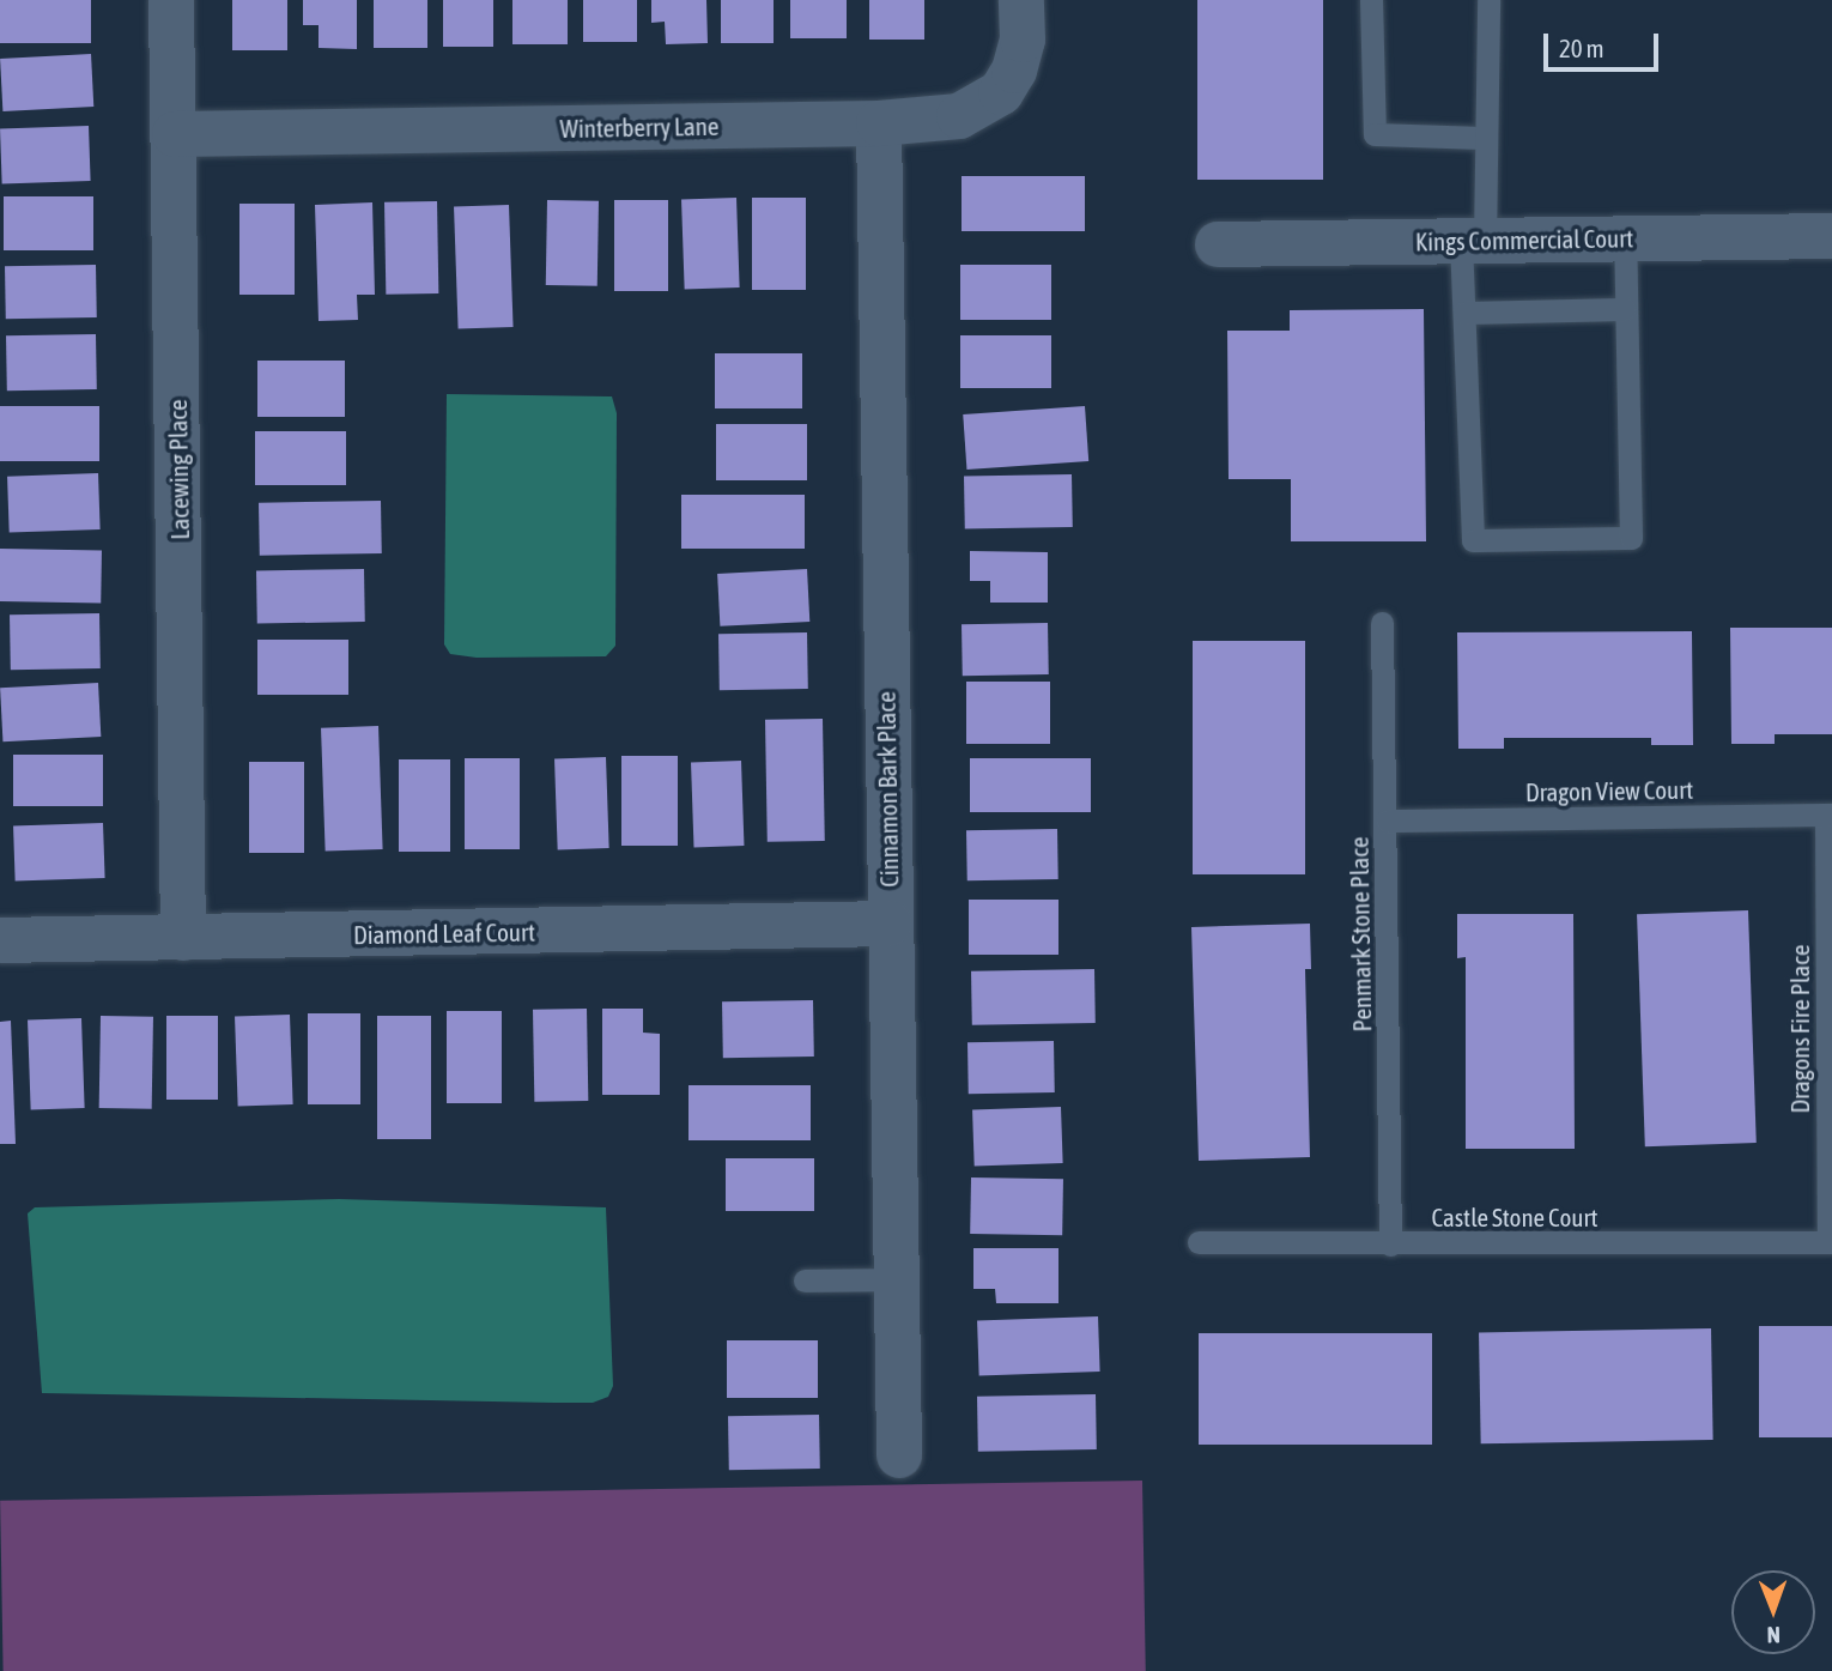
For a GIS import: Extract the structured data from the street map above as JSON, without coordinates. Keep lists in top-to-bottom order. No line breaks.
{"streets":{"street":["Winterberry Lane","Kings Commercial Court","Lacewing Place","Cinnamon Bark Place","Diamond Leaf Court"],"lane":["Dragon View Court","Penmark Stone Place","Dragons Fire Place","Castle Stone Court"]},"crossings":[["Winterberry Lane","Lacewing Place"],["Winterberry Lane","Cinnamon Bark Place"],["Lacewing Place","Diamond Leaf Court"],["Cinnamon Bark Place","Diamond Leaf Court"],["Dragon View Court","Penmark Stone Place"],["Dragon View Court","Dragons Fire Place"],["Penmark Stone Place","Castle Stone Court"],["Dragons Fire Place","Castle Stone Court"]],"scale_bar":"20 m","north":"bottom"}
